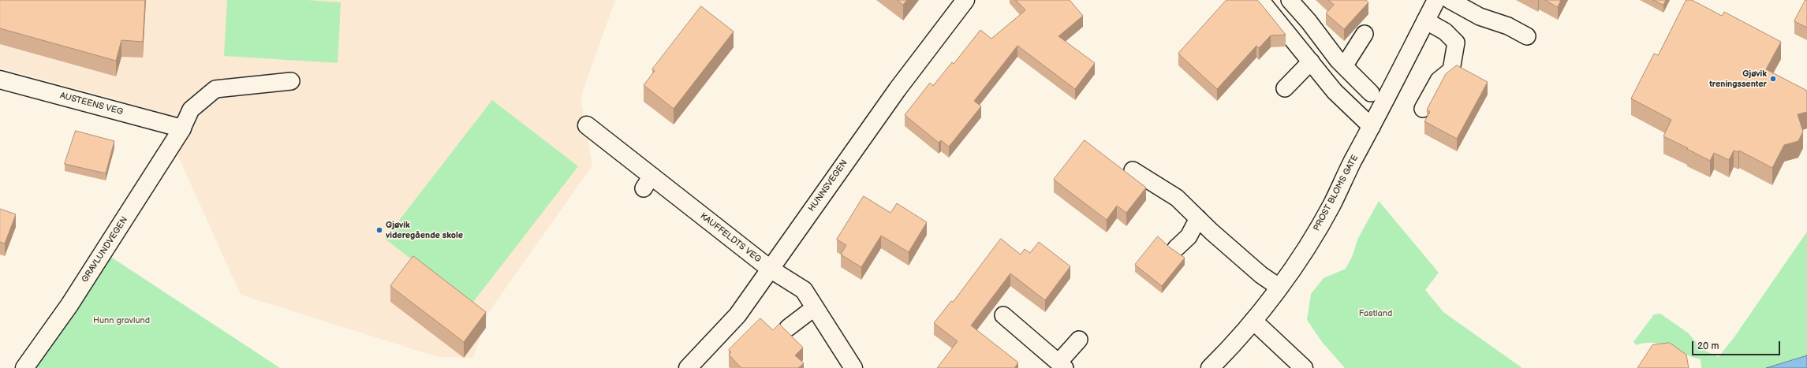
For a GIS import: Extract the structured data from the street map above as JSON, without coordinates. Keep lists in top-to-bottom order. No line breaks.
{"streets":{"street":["AUSTEENS VEG","HUNNSVEGEN","PROST BLOMS GATE","KAUFFELDTS VEG","GRAVLUNDVEGEN"]},"crossings":[["AUSTEENS VEG","GRAVLUNDVEGEN"],["HUNNSVEGEN","KAUFFELDTS VEG"]],"parks":["Fastland","Hunn gravlund"],"places":["Gjøvik treningssenter","Gjøvik videregående skole"],"scale_bar":"20 m"}
